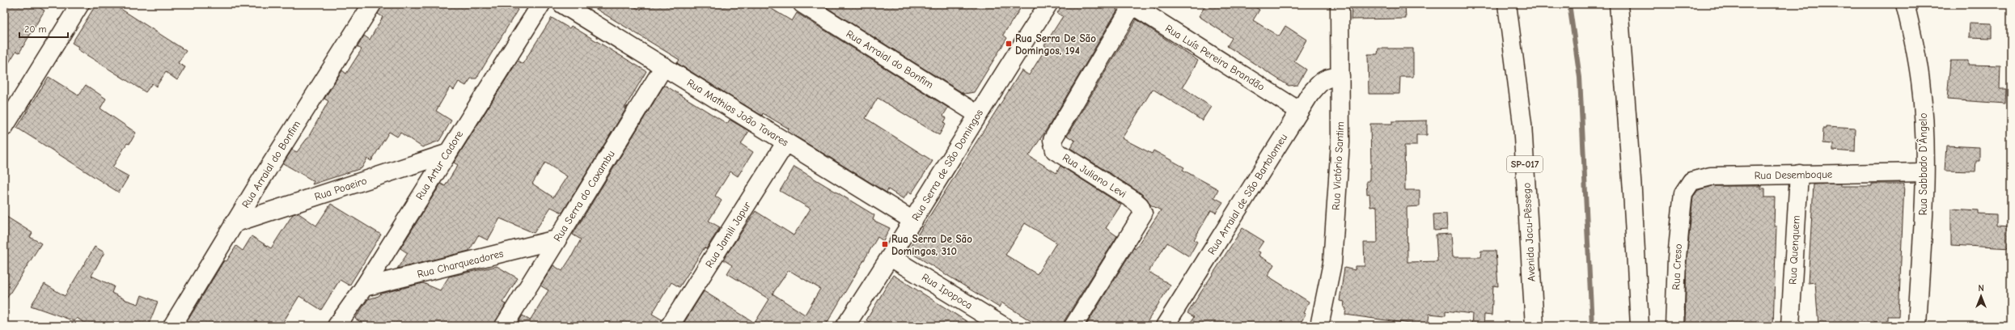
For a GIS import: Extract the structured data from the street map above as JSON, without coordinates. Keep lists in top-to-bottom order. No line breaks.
{"streets":{"main road":["Rua Luís Pereira Brandão","Rua Arraial do Bonfim","Rua Mathias João Tavares","SP-017","Rua Sabbado D'Ângelo","Rua Artur Cadore","Rua Serra de São Domingos","Rua Victório Santim","Rua Desemboque","Rua Juliano Levi","Rua Poaeiro","Rua Arraial de São Bartolomeu","Rua Serra do Caxambu","Avenida Jacu-Pêssego","Rua Jamili Japur","Rua Quenquem","Rua Charqueadores","Rua Creso","Rua Ipopoca"]},"crossings":[["Rua Luís Pereira Brandão","Rua Juliano Levi"],["Rua Luís Pereira Brandão","Rua Arraial de São Bartolomeu"],["Rua Arraial do Bonfim","Rua Serra de São Domingos"],["Rua Arraial do Bonfim","Rua Poaeiro"],["Rua Mathias João Tavares","Rua Serra de São Domingos"],["Rua Mathias João Tavares","Rua Serra do Caxambu"],["Rua Mathias João Tavares","Rua Jamili Japur"],["Rua Sabbado D'Ângelo","Rua Desemboque"],["Rua Artur Cadore","Rua Poaeiro"],["Rua Artur Cadore","Rua Charqueadores"],["Rua Serra de São Domingos","Rua Ipopoca"],["Rua Victório Santim","Rua Arraial de São Bartolomeu"],["Rua Desemboque","Rua Quenquem"],["Rua Desemboque","Rua Creso"],["Rua Serra do Caxambu","Rua Charqueadores"]],"places":{"transit":["Rua Serra De São Domingos, 194","Rua Serra De São Domingos, 310"]},"scale_bar":"20 m","north":"top"}
